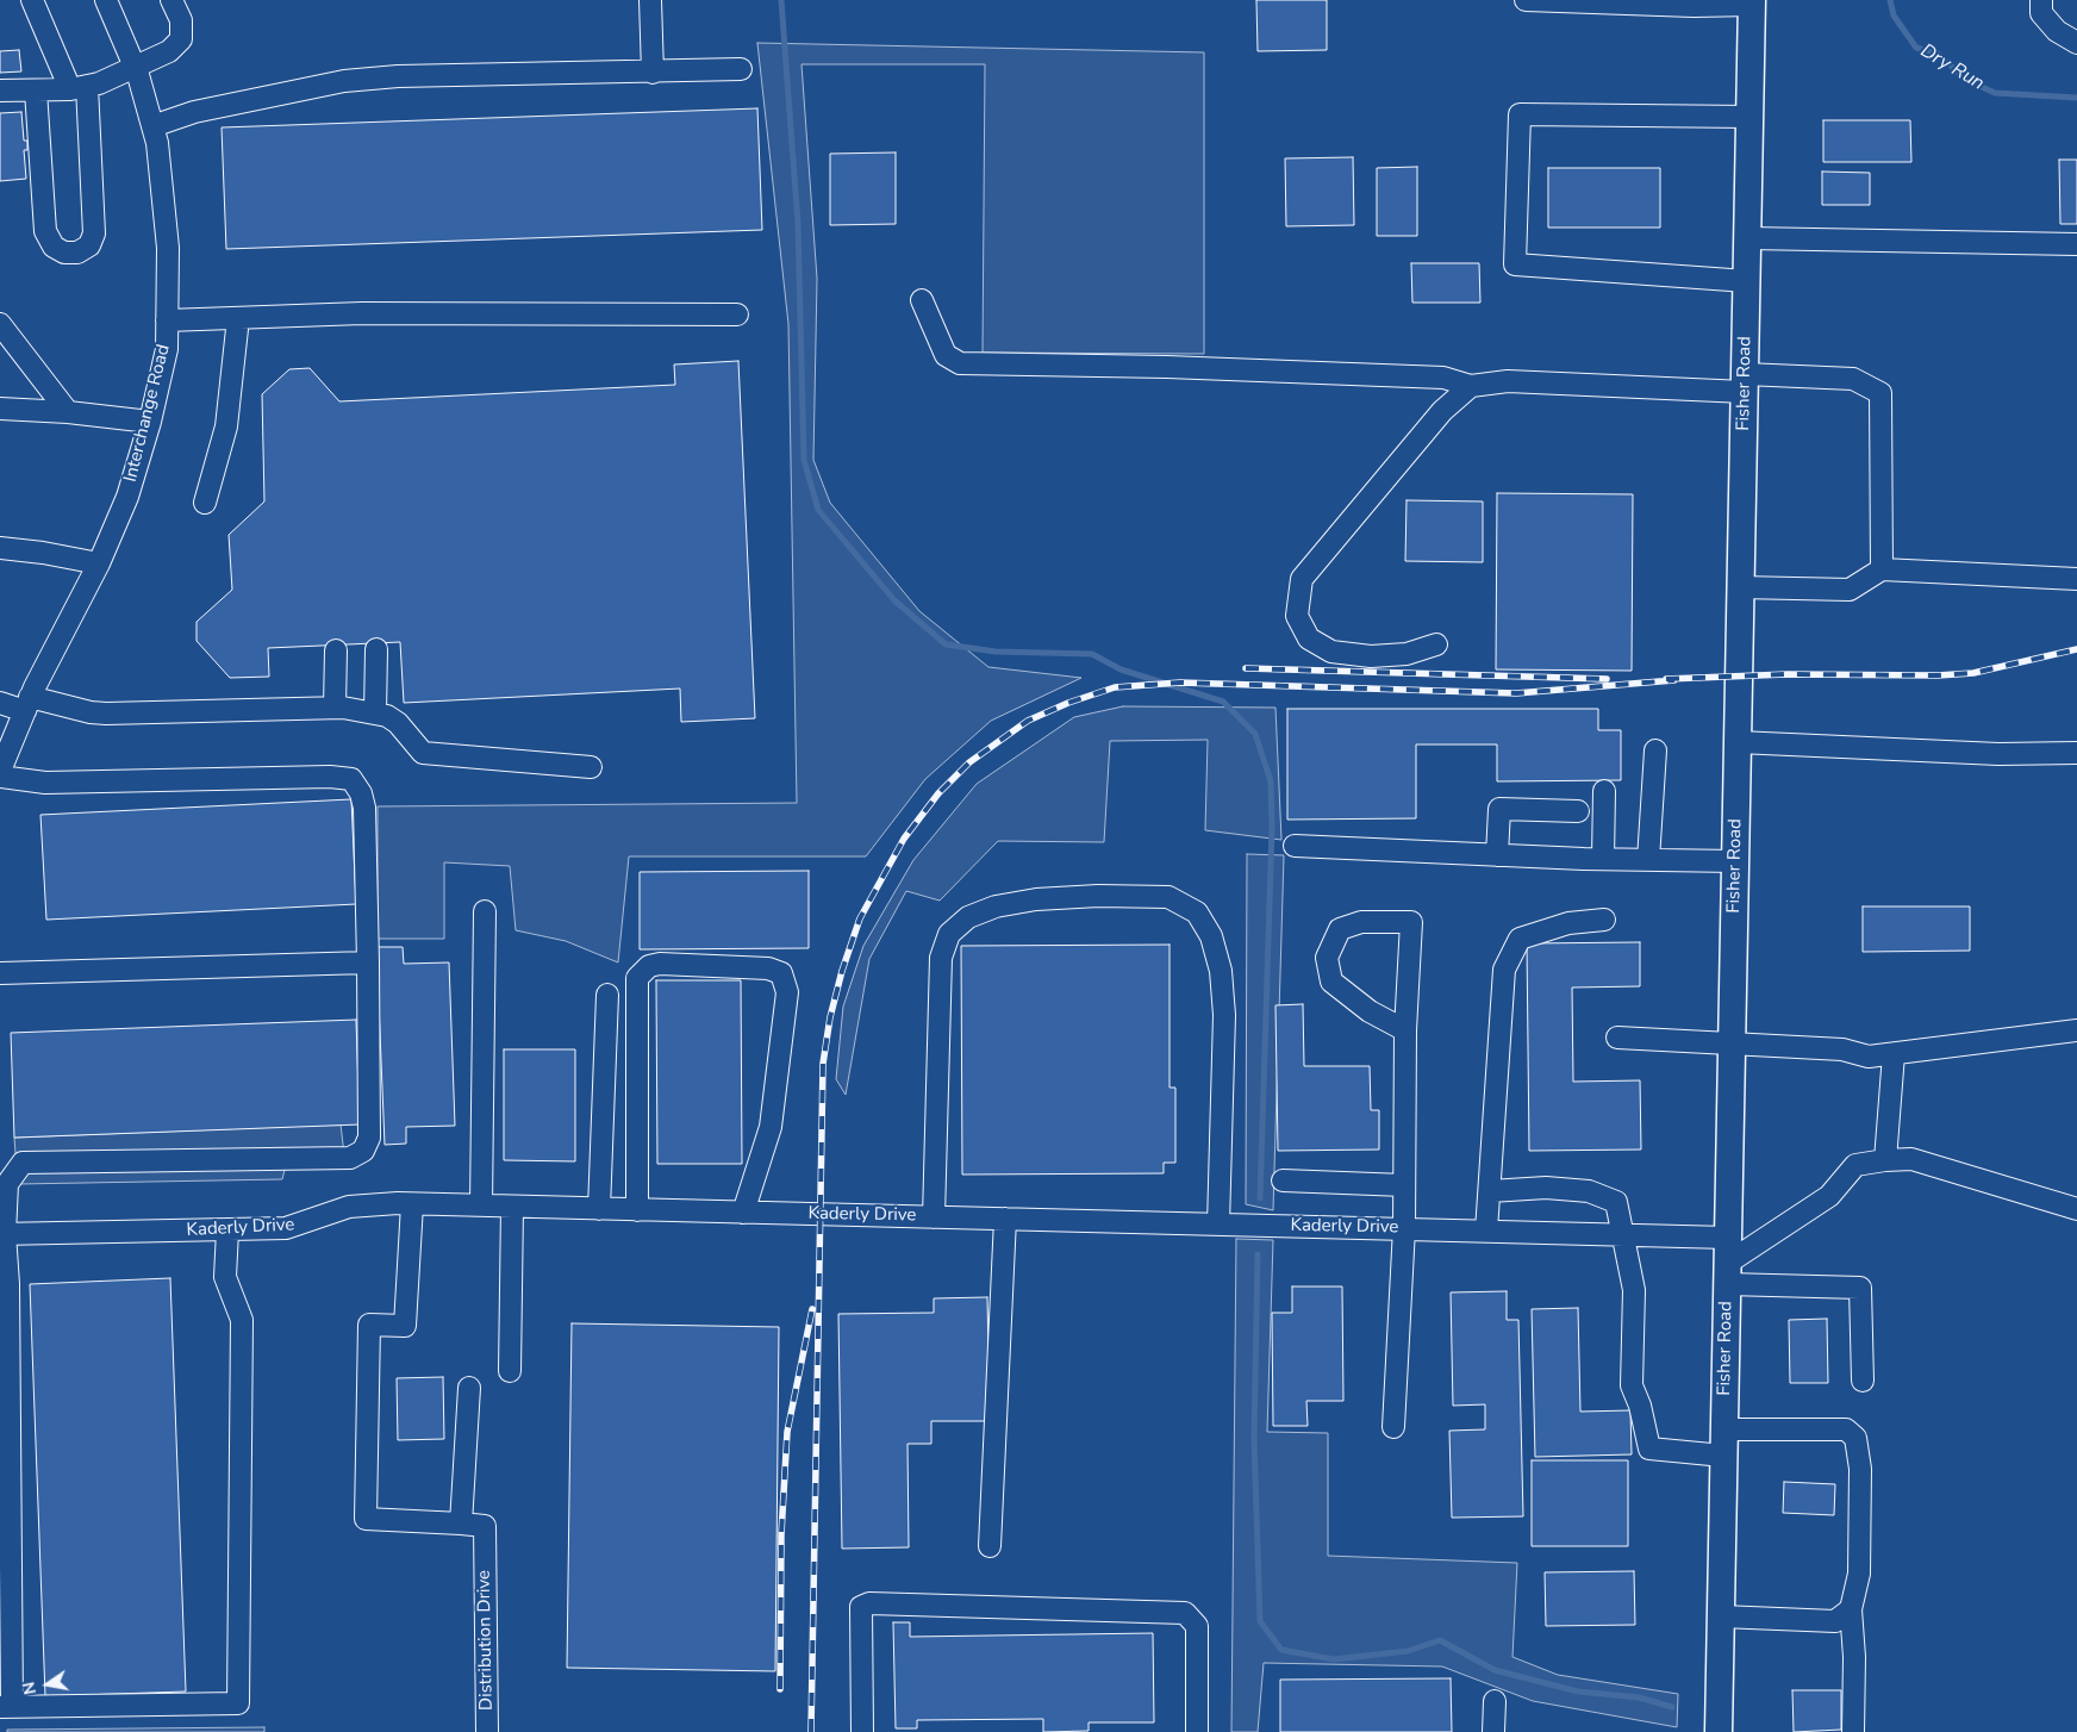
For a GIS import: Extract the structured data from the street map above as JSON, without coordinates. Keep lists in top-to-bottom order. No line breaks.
{"streets":{"main road":["Fisher Road"],"street":["Interchange Road","Kaderly Drive","Distribution Drive"]},"crossings":[["Fisher Road","Kaderly Drive"]],"water":["Dry Run"],"north":"left"}
